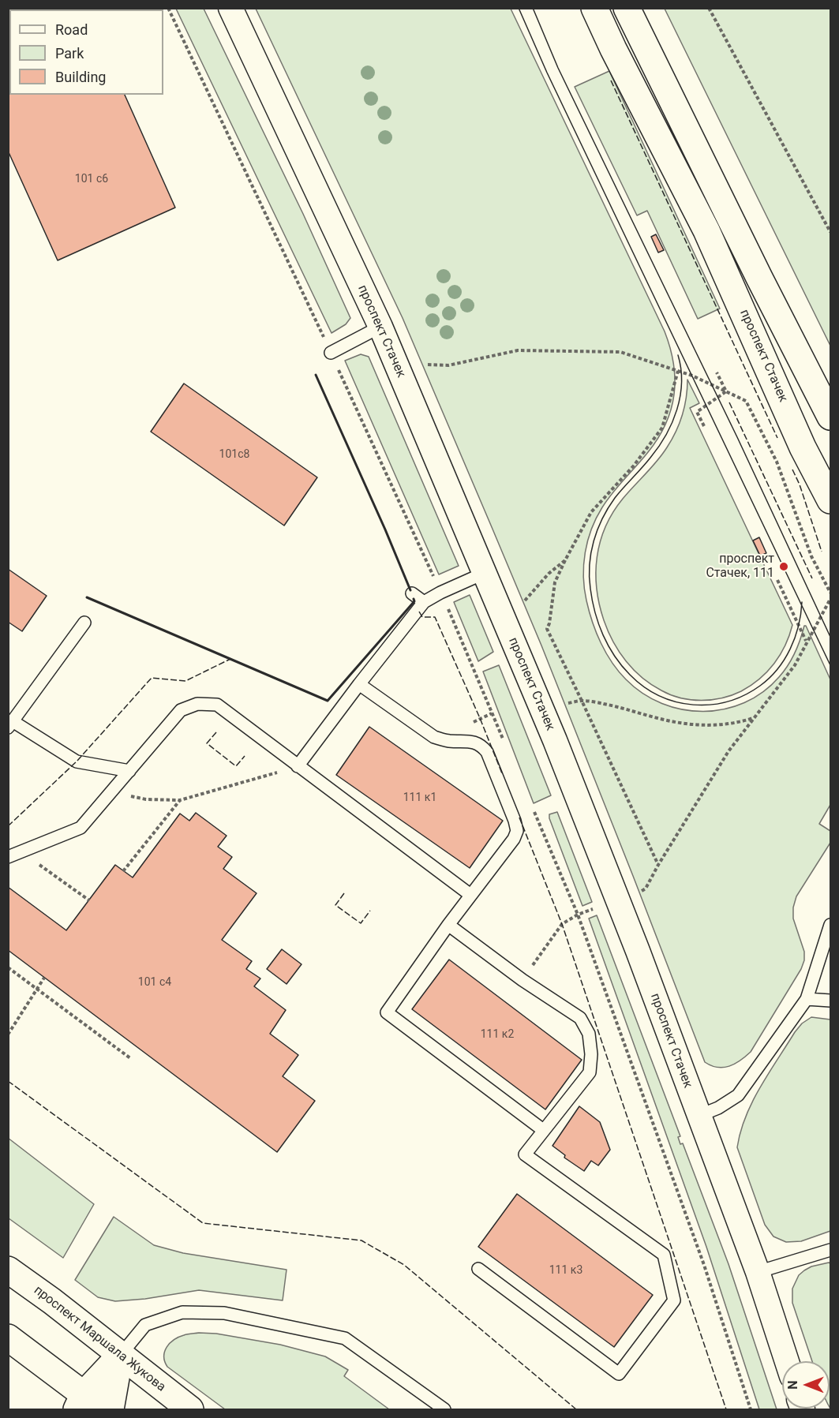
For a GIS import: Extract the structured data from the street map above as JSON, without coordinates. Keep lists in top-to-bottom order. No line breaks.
{"streets":{"main road":["проспект Стачек","проспект Маршала Жукова"]},"places":["проспект Стачек, 111"],"house_numbers":["101 с6","101с8","111 к1","101 с4","111 к2","111 к3"],"legend":["Road","Park","Building"],"north":"left"}
